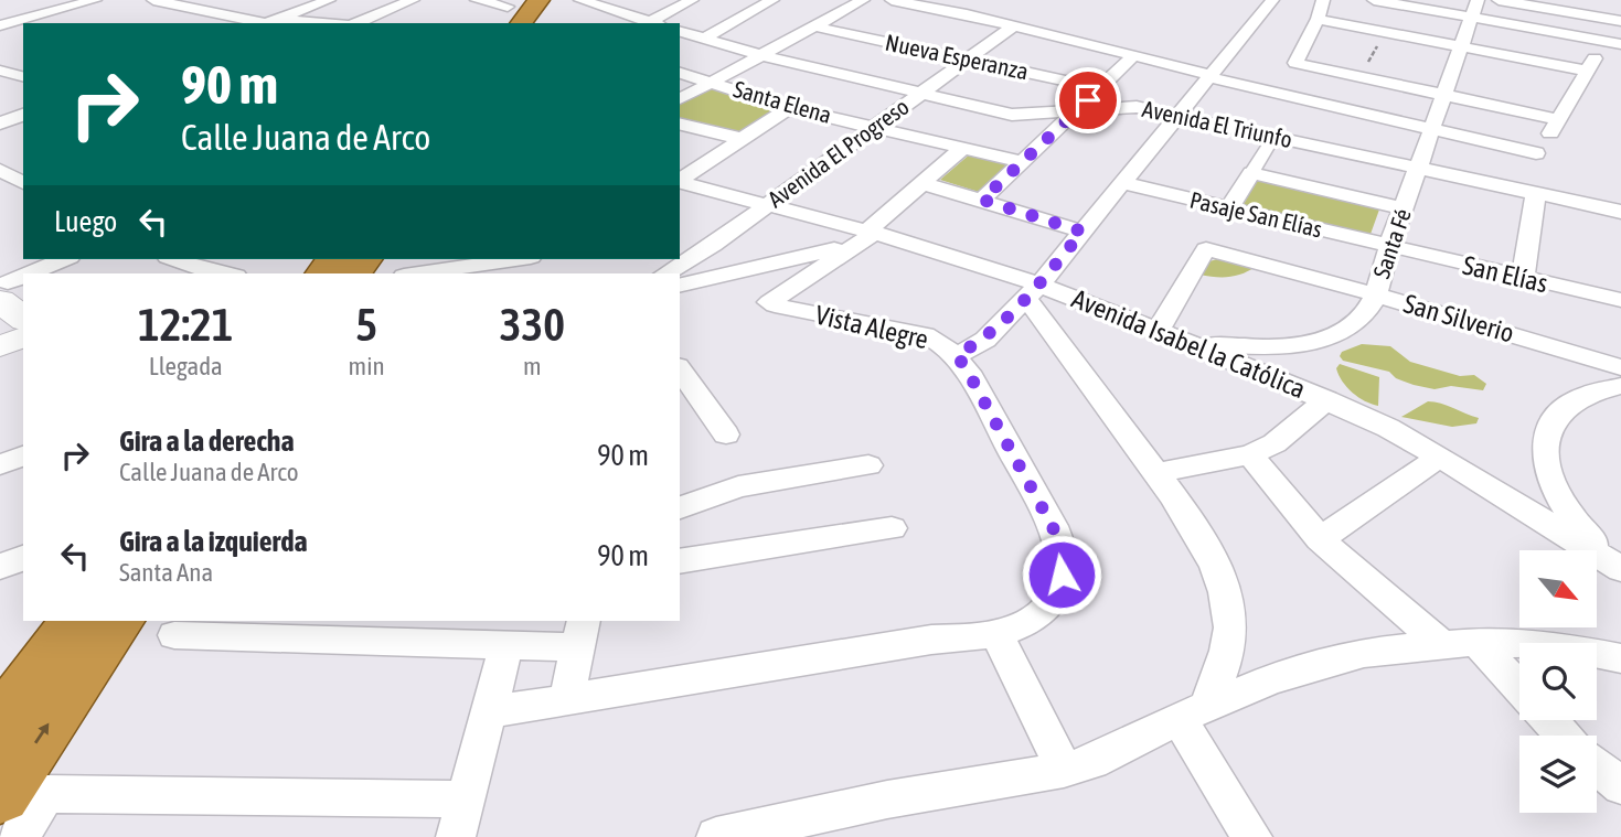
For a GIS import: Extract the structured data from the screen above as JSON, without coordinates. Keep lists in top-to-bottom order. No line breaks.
{"streets":{"street":["Nueva Esperanza","Santa Elena","Avenida El Triunfo","Avenida El Progreso","Pasaje San Elías","Santa Fé","San Elías","San Silverio","Vista Alegre","Avenida Isabel la Católica"]},"crossings":[["Nueva Esperanza","Avenida El Progreso"],["Santa Elena","Avenida El Progreso"],["Avenida El Triunfo","Avenida El Progreso"],["Avenida El Triunfo","Santa Fé"],["Avenida El Progreso","Avenida Isabel la Católica"],["Pasaje San Elías","Santa Fé"],["Pasaje San Elías","San Elías"],["Santa Fé","San Elías"],["Santa Fé","San Silverio"],["Santa Fé","Avenida Isabel la Católica"],["San Silverio","Avenida Isabel la Católica"],["Vista Alegre","Avenida Isabel la Católica"]],"north":"bottom right","page":{"turn":["90 m","Calle Juana de Arco"],"then":"Luego","eta":["12:21","Llegada","5","min","330","m"],"list":[{"name":"Gira a la derecha","note":"Calle Juana de Arco","value":"90 m"},{"name":"Gira a la izquierda","note":"Santa Ana","value":"90 m"}]}}
